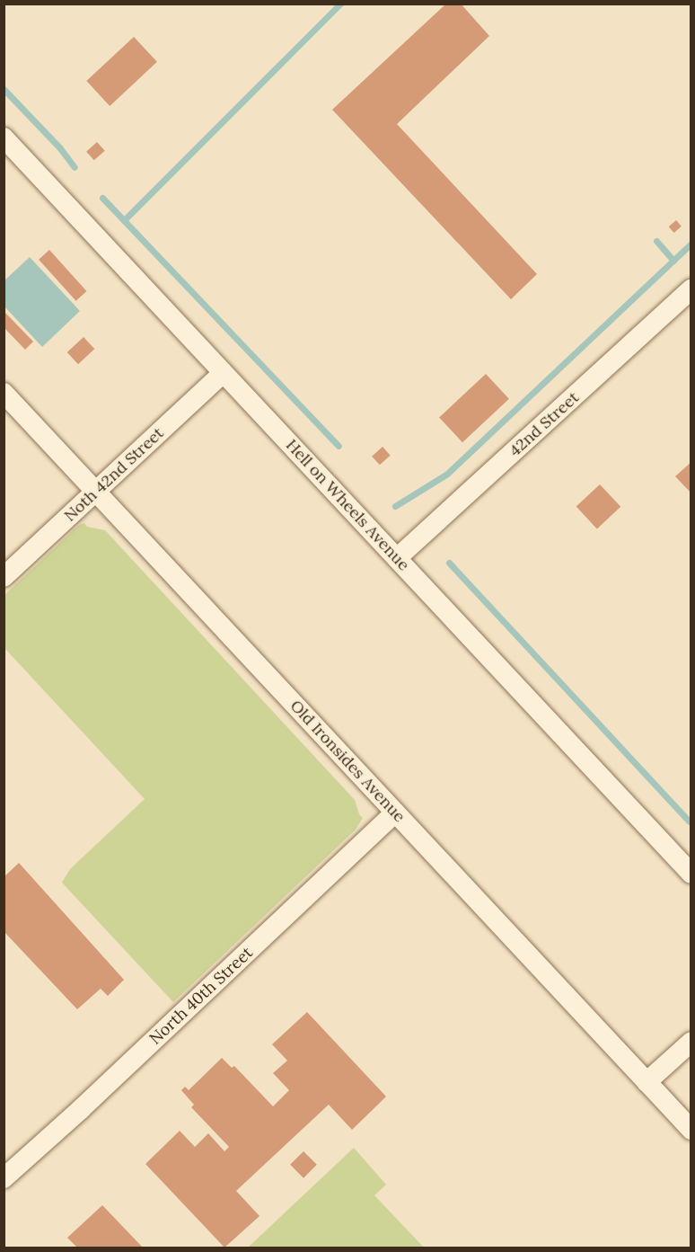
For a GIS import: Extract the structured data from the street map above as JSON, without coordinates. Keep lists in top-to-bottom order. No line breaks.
{"streets":{"street":["42nd Street","Noth 42nd Street","Hell on Wheels Avenue","Old Ironsides Avenue","North 40th Street"]},"crossings":[["42nd Street","Hell on Wheels Avenue"],["Noth 42nd Street","Hell on Wheels Avenue"],["Noth 42nd Street","Old Ironsides Avenue"],["Old Ironsides Avenue","North 40th Street"]]}
